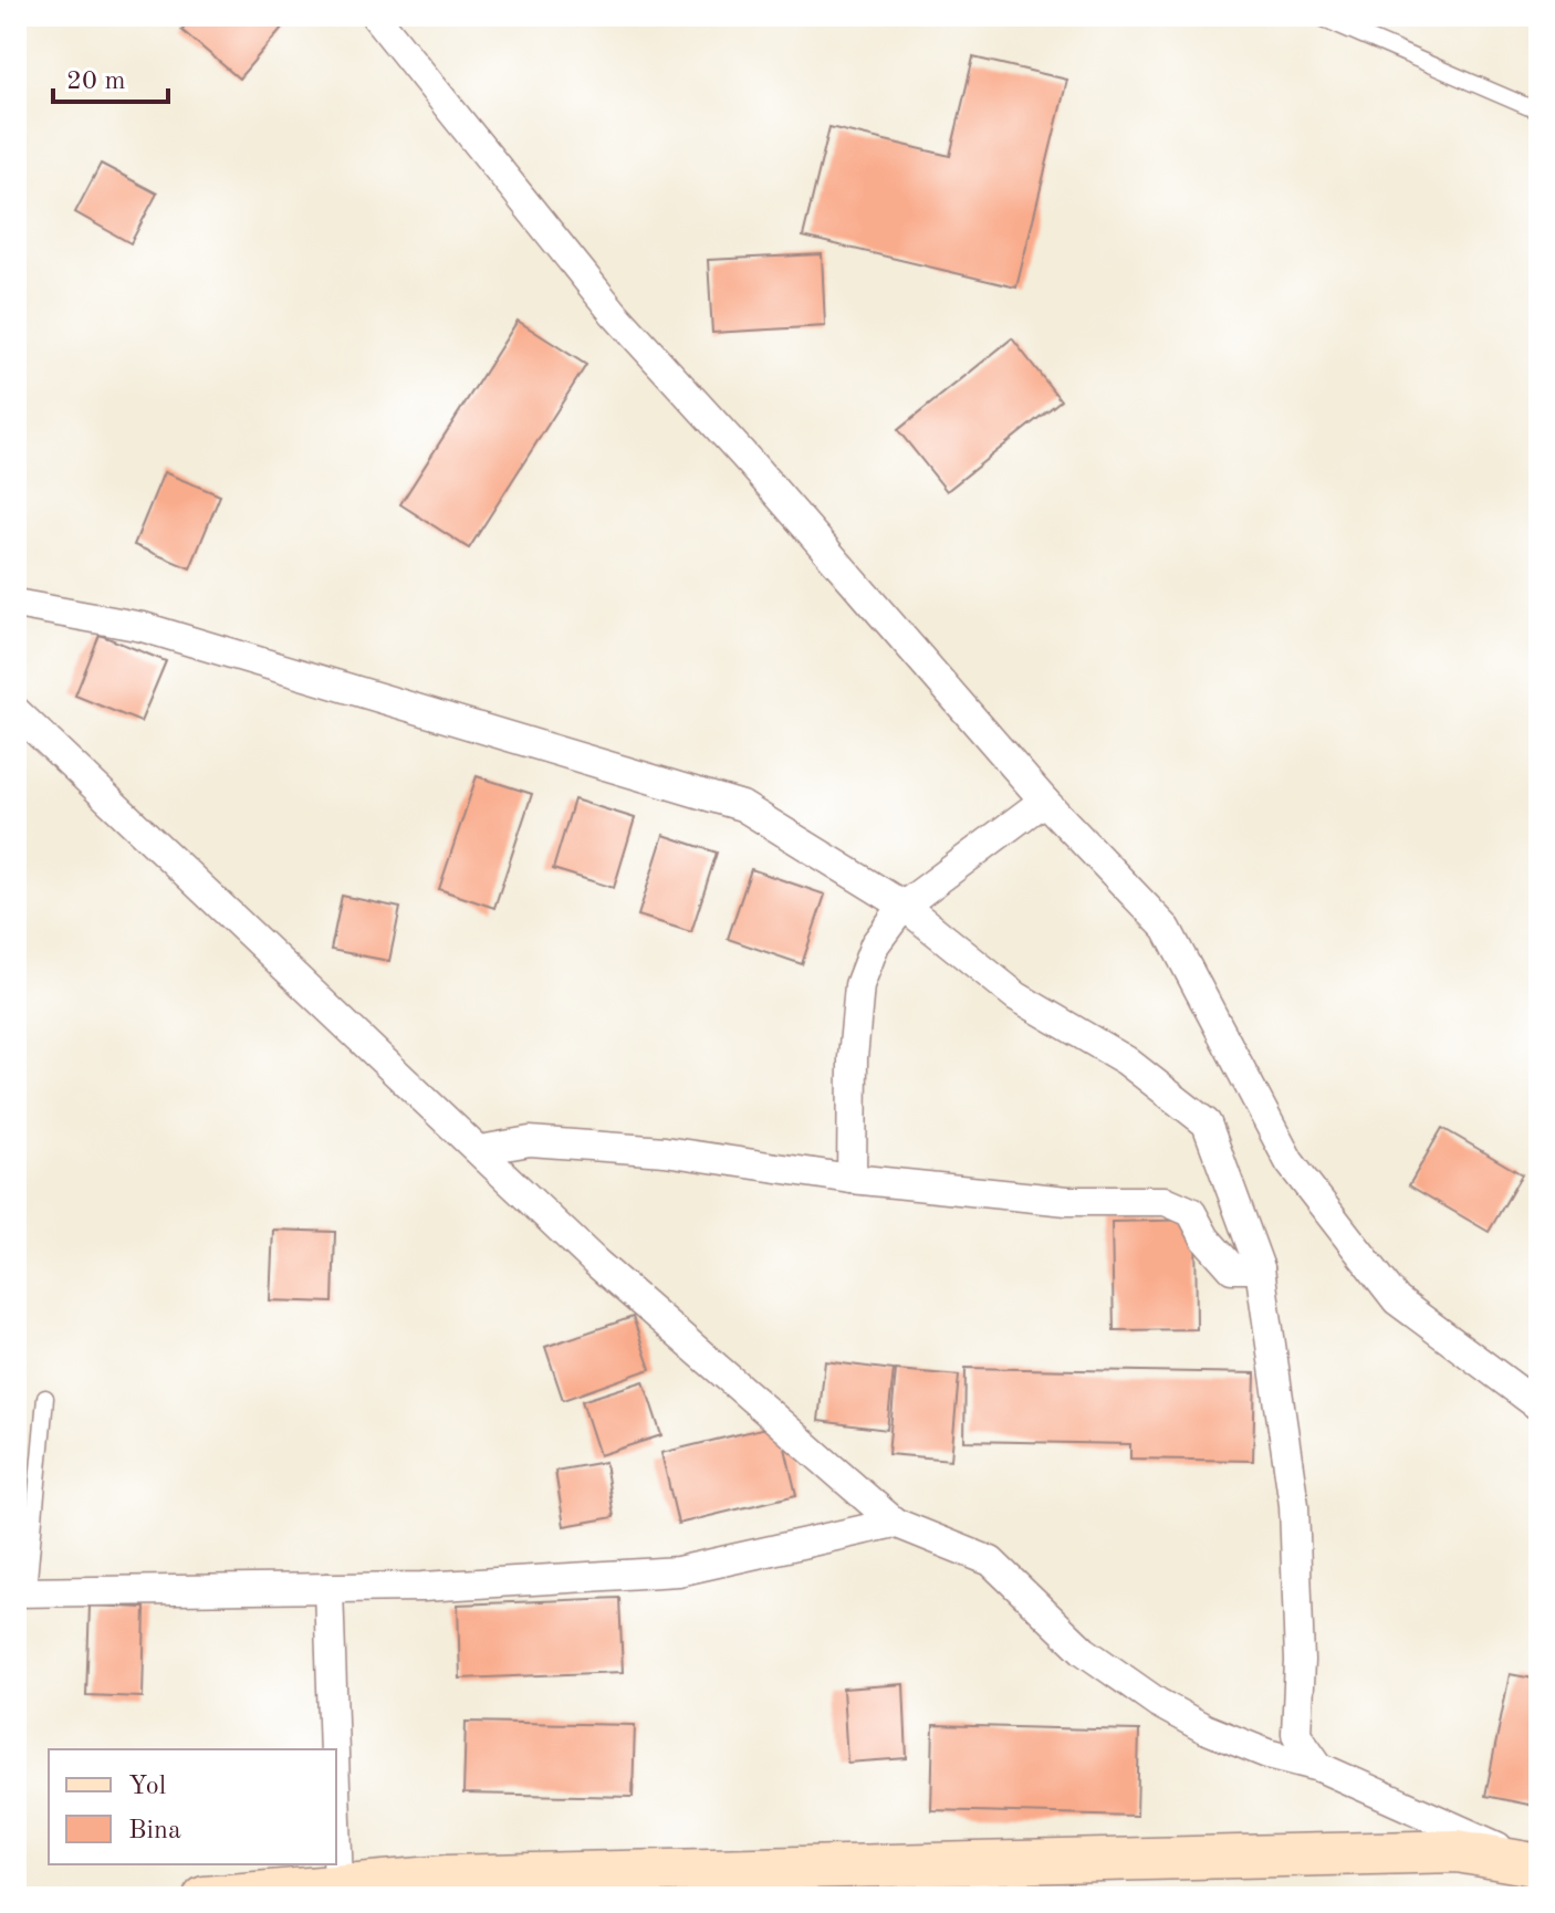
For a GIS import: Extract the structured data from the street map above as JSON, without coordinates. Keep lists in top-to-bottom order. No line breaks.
{"legend":["Yol","Bina"],"scale_bar":"20 m"}
